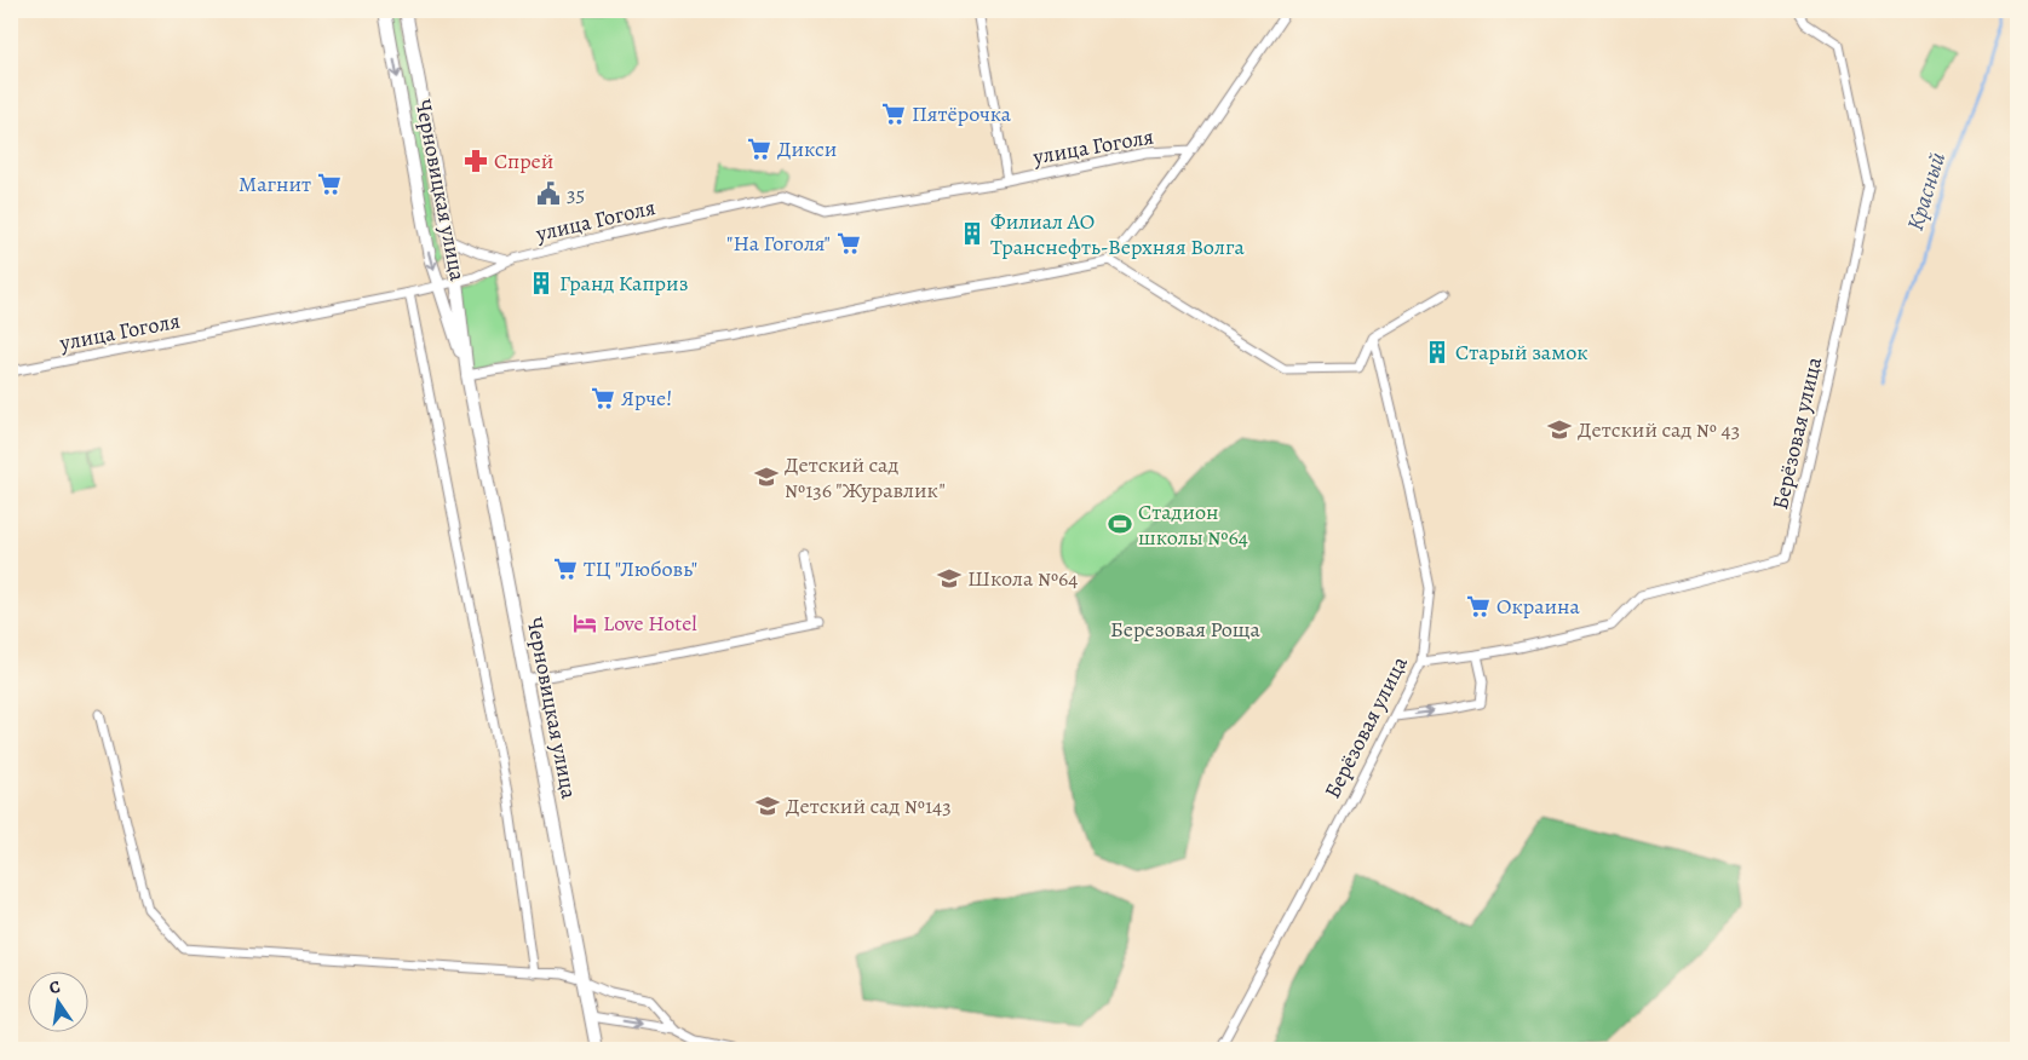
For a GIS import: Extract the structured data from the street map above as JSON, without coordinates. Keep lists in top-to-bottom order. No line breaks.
{"streets":{"main road":["Черновицкая улица"],"street":["улица Гоголя","Берёзовая улица"]},"crossings":[["улица Гоголя","Черновицкая улица"]],"water":["Красный"],"parks":["Березовая Роща"],"places":{"supermarket":["Пятёрочка","Дикси","Магнит","\"На Гоголя\"","Ярче!","ТЦ \"Любовь\"","Окраина"],"pharmacy":["Спрей"],"public building":["35"],"building":["Филиал АО Транснефть-Верхняя Волга","Гранд Каприз","Старый замок"],"school or university":["Детский сад № 43","Детский сад №136 \"Журавлик\"","Школа №64","Детский сад №143"],"sports":["Стадион школы №64"],"hotel":["Love Hotel"]},"north":"top"}
